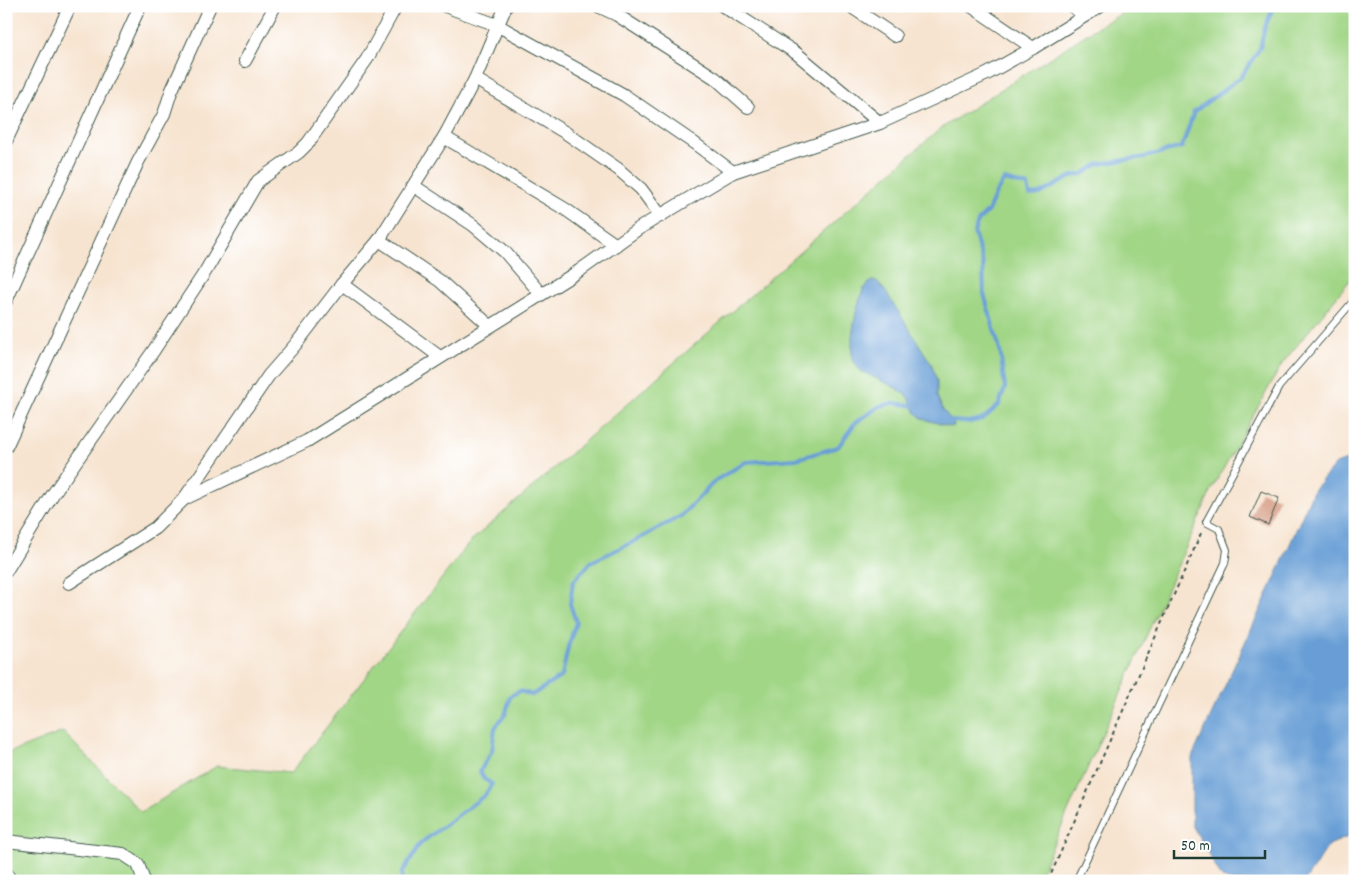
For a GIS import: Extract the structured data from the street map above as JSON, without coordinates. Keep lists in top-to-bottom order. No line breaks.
{"scale_bar":"50 m"}
